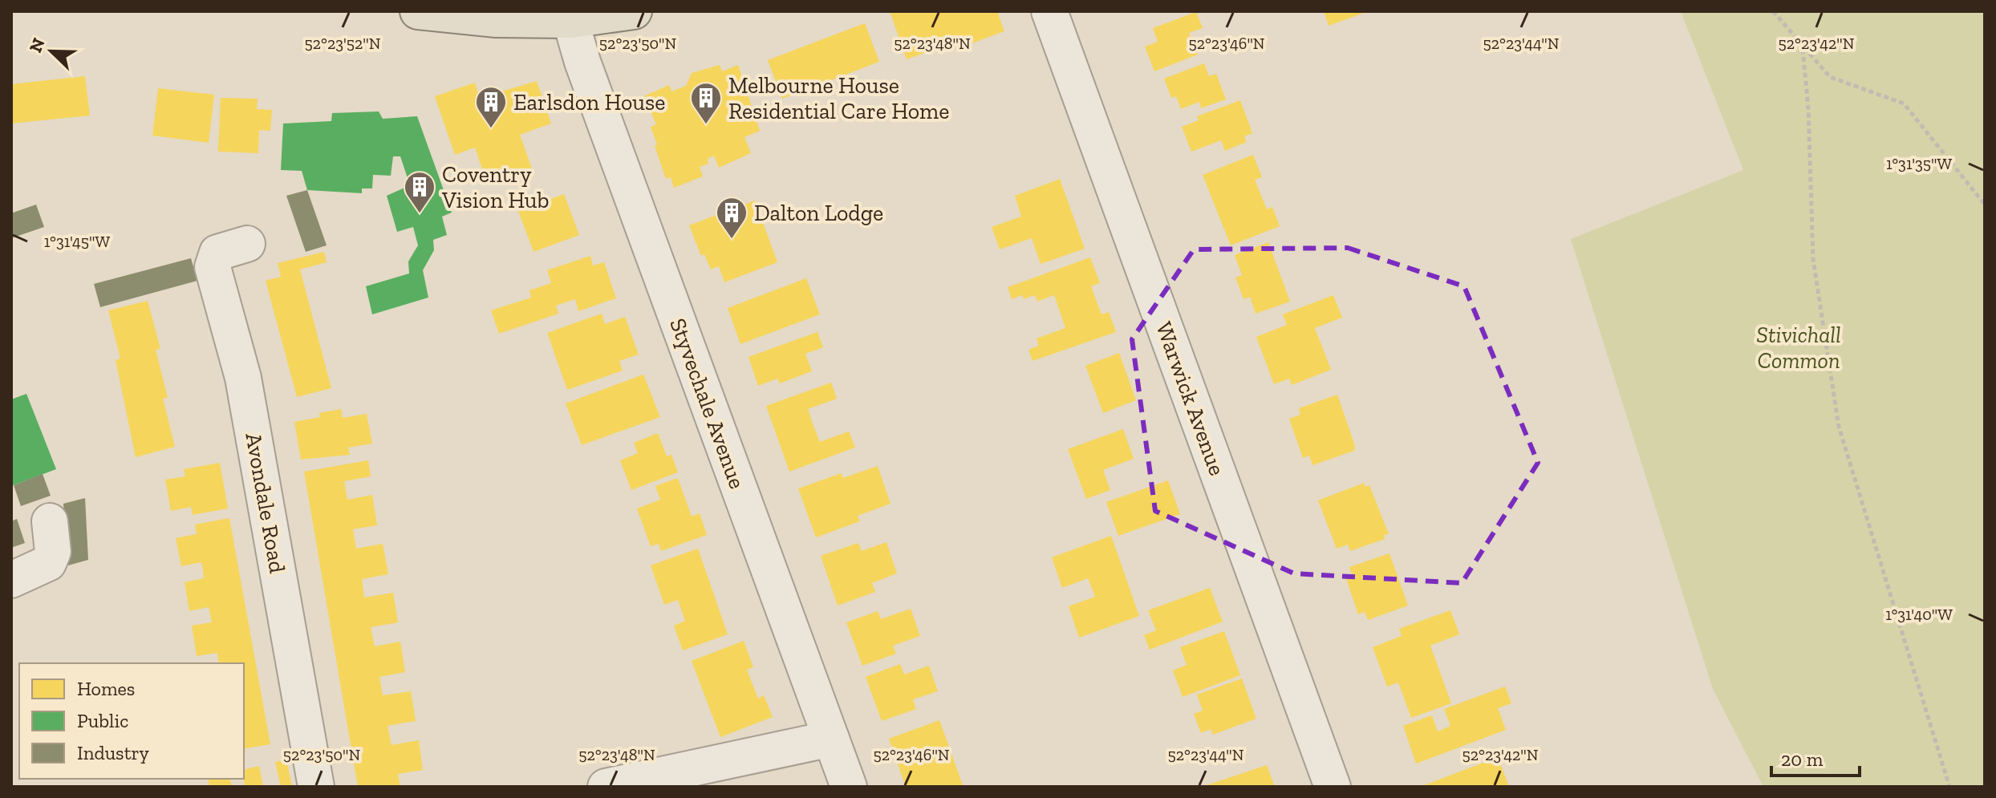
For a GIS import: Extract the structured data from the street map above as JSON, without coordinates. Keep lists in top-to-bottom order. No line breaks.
{"streets":{"street":["Warwick Avenue","Styvechale Avenue","Avondale Road"]},"parks":["Stivichall Common"],"places":{"building":["Melbourne House Residential Care Home","Earlsdon House","Coventry Vision Hub","Dalton Lodge"]},"legend":["Homes","Public","Industry"],"scale_bar":"20 m","north":"top left","coordinates":["52°23'52\"N","52°23'50\"N","52°23'48\"N","52°23'46\"N","52°23'44\"N","52°23'42\"N","1°31'35\"W","1°31'45\"W","1°31'40\"W"]}
